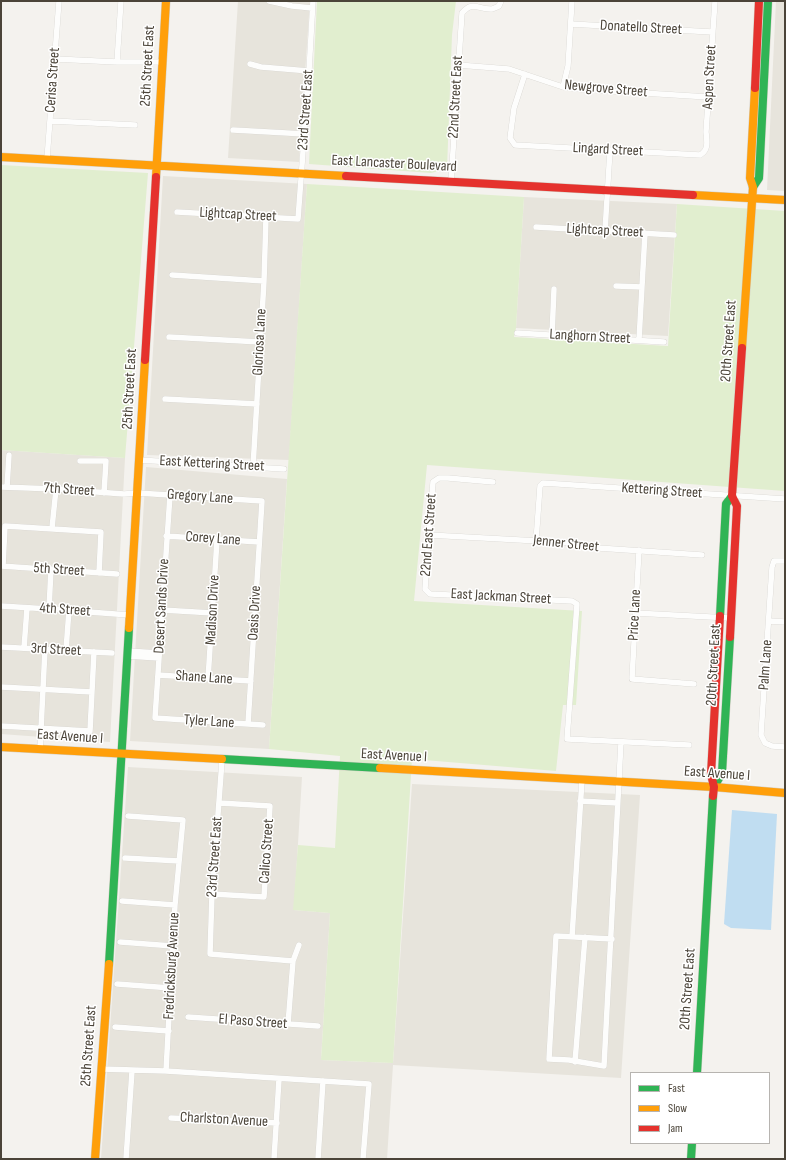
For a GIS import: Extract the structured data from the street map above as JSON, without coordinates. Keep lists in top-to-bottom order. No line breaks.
{"streets":{"main road":["25th Street East","East Lancaster Boulevard","20th Street East","East Avenue I"],"street":["Donatello Street","Aspen Street","Cerisa Street","Newgrove Street","22nd Street East","23rd Street East","Lingard Street","Lightcap Street","Langhorn Street","Gloriosa Lane","East Kettering Street","7th Street","Kettering Street","Gregory Lane","22nd East Street","Corey Lane","Jenner Street","5th Street","East Jackman Street","Desert Sands Drive","4th Street","Madison Drive","Oasis Drive","Price Lane","3rd Street","Palm Lane","Shane Lane","Tyler Lane","Calico Street","Fredricksburg Avenue","El Paso Street","Charlston Avenue"]},"crossings":[["Donatello Street","Aspen Street"],["25th Street East","East Lancaster Boulevard"],["25th Street East","East Kettering Street"],["25th Street East","7th Street"],["25th Street East","Gregory Lane"],["25th Street East","4th Street"],["25th Street East","East Avenue I"],["Aspen Street","Newgrove Street"],["Aspen Street","Lingard Street"],["Cerisa Street","East Lancaster Boulevard"],["Newgrove Street","22nd Street East"],["Newgrove Street","Lingard Street"],["22nd Street East","East Lancaster Boulevard"],["23rd Street East","East Lancaster Boulevard"],["23rd Street East","Lightcap Street"],["23rd Street East","East Avenue I"],["23rd Street East","Calico Street"],["East Lancaster Boulevard","20th Street East"],["Lightcap Street","Gloriosa Lane"],["20th Street East","Kettering Street"],["20th Street East","East Avenue I"],["Gloriosa Lane","East Kettering Street"],["7th Street","Gregory Lane"],["Kettering Street","Jenner Street"],["Gregory Lane","Desert Sands Drive"],["Gregory Lane","Oasis Drive"],["22nd East Street","Jenner Street"],["22nd East Street","East Jackman Street"],["Corey Lane","Desert Sands Drive"],["Corey Lane","Madison Drive"],["Corey Lane","Oasis Drive"],["Jenner Street","Price Lane"],["Desert Sands Drive","Shane Lane"],["Desert Sands Drive","Tyler Lane"],["Madison Drive","Shane Lane"],["Oasis Drive","Shane Lane"],["Oasis Drive","Tyler Lane"]],"legend":["Fast","Slow","Jam"]}
